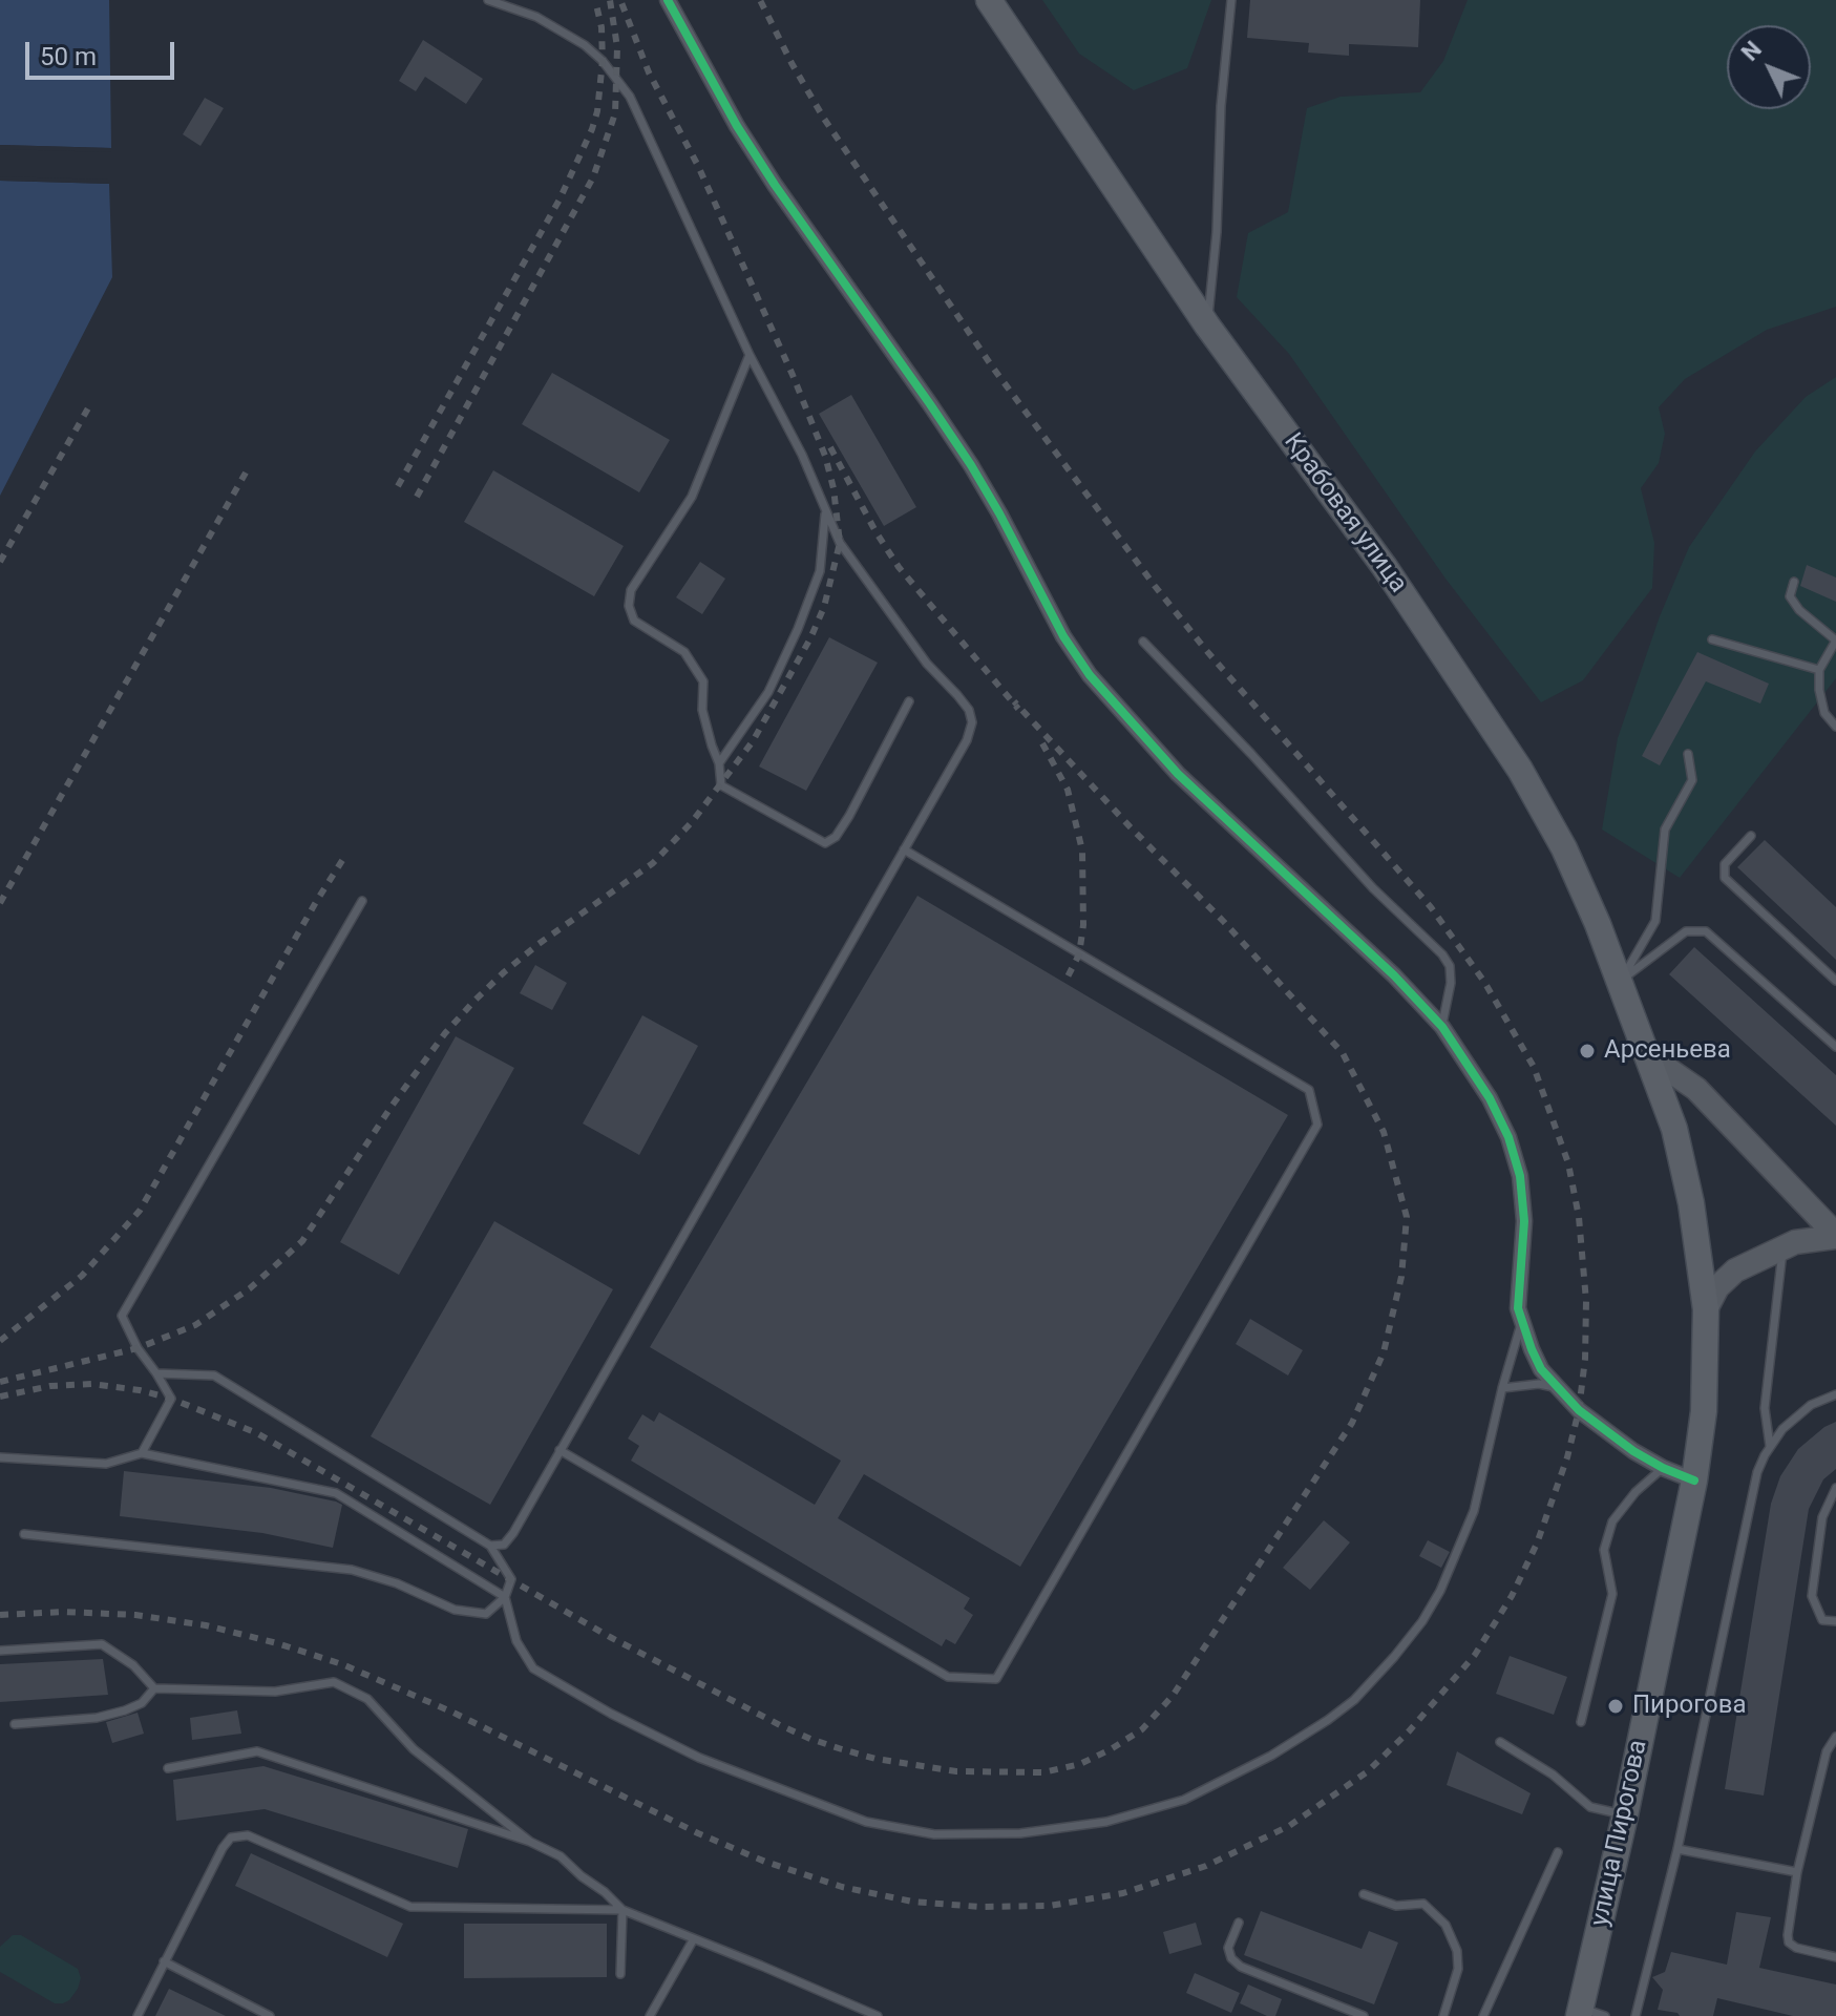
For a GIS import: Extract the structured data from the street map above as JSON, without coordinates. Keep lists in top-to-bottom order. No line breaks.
{"streets":{"main road":["Крабовая улица","улица Пирогова"]},"crossings":[["Крабовая улица","улица Пирогова"]],"places":["Арсеньева","Пирогова"],"scale_bar":"50 m","north":"top left"}
